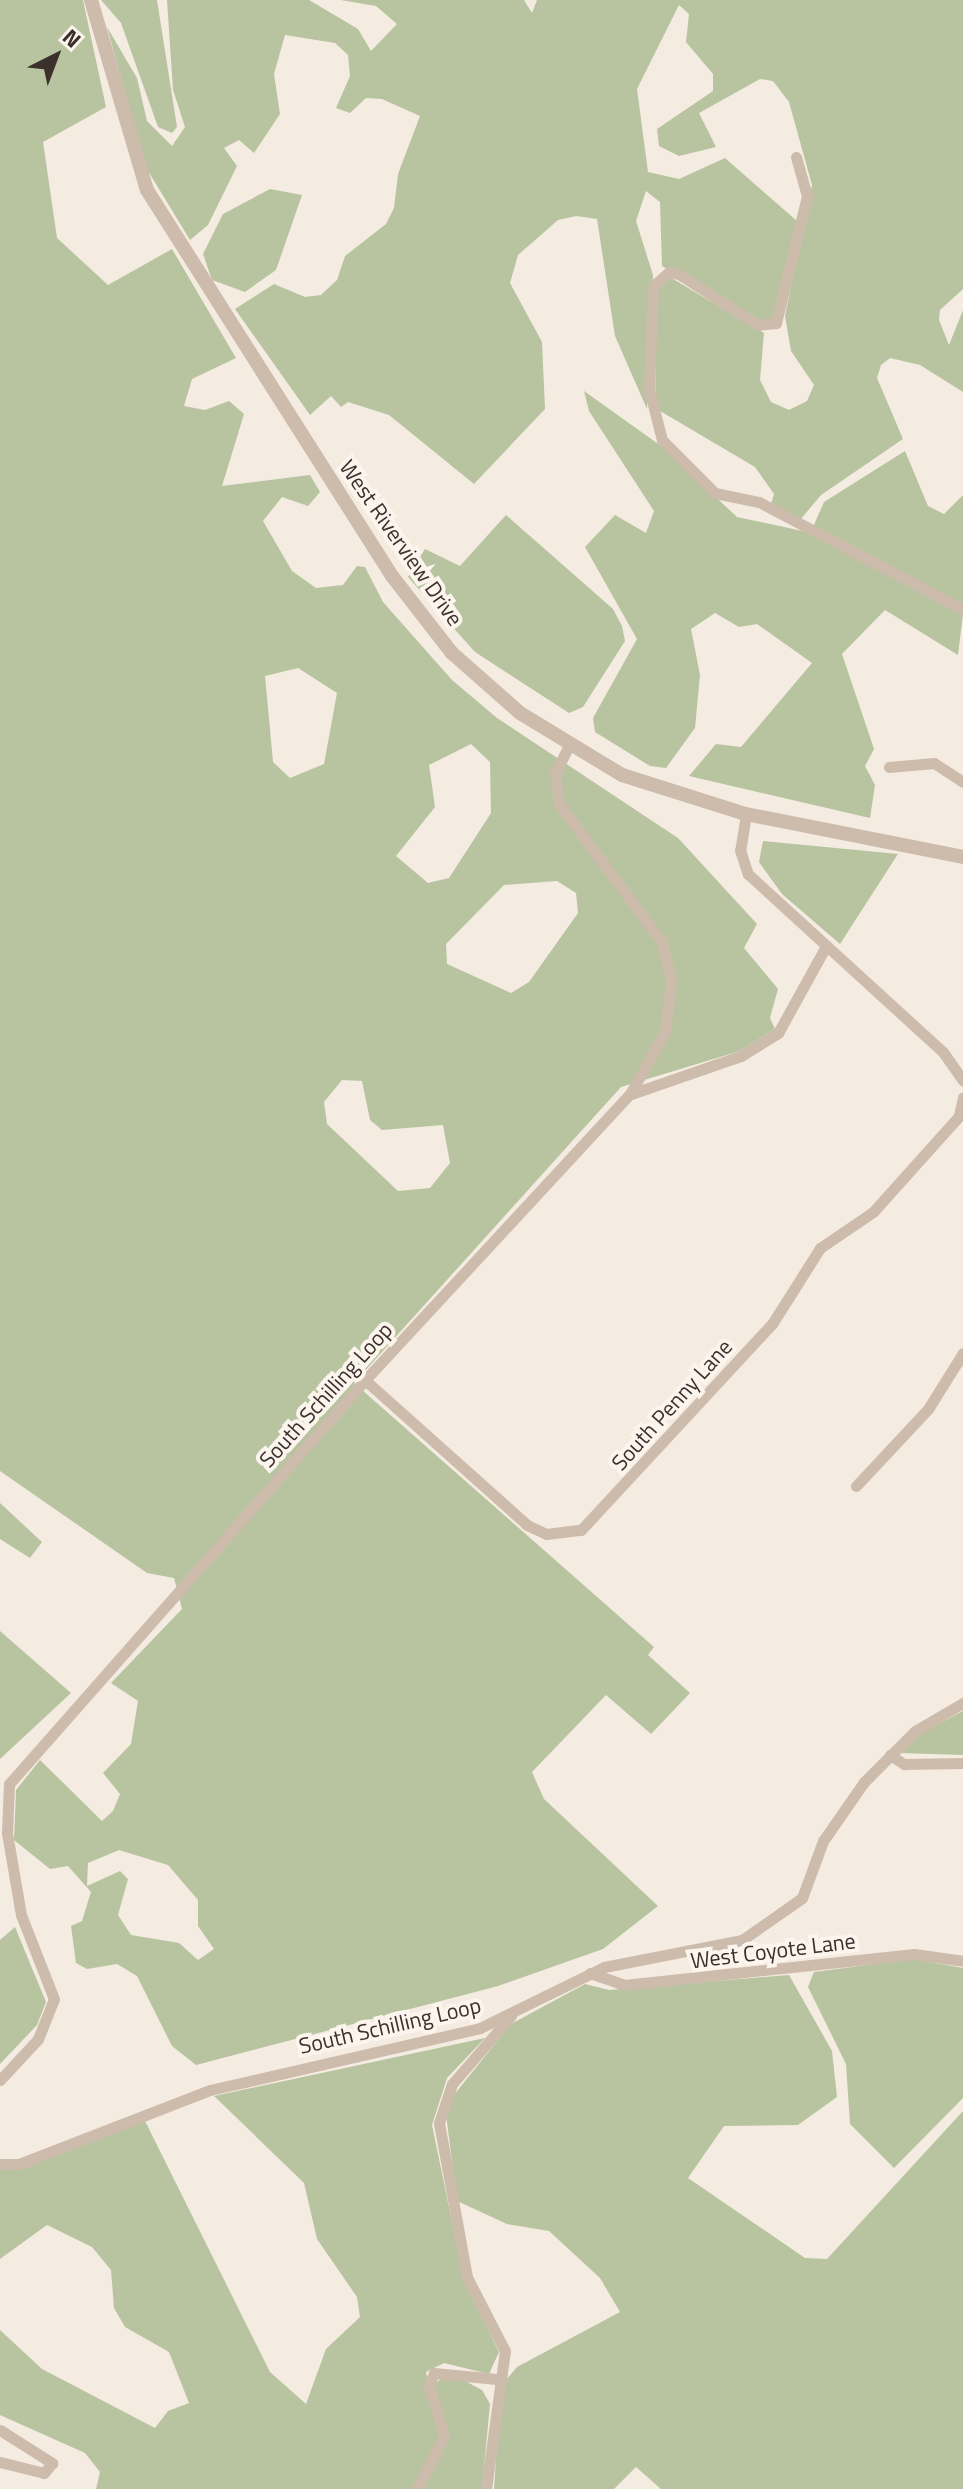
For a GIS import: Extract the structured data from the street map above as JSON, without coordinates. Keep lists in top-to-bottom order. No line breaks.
{"streets":{"street":["West Riverview Drive","South Schilling Loop","South Penny Lane","West Coyote Lane"]},"crossings":[["West Riverview Drive","South Schilling Loop"],["South Schilling Loop","South Penny Lane"],["South Schilling Loop","West Coyote Lane"]],"north":"top right"}
